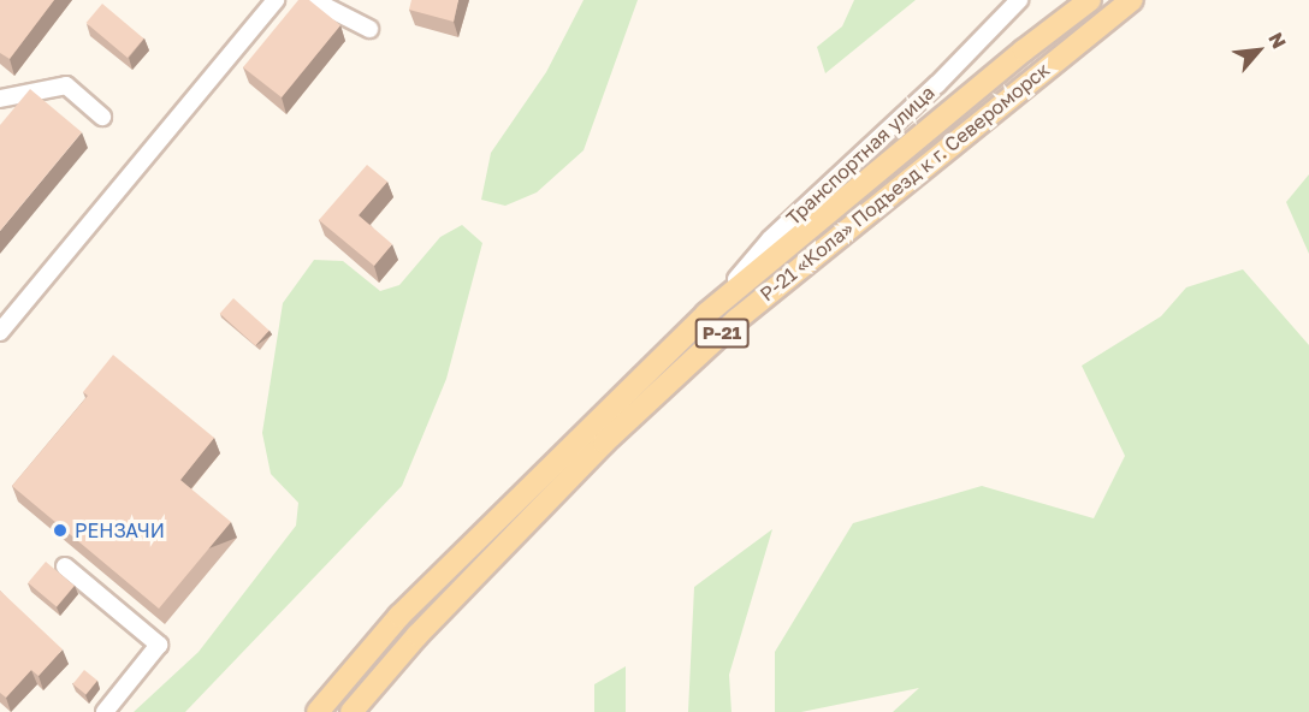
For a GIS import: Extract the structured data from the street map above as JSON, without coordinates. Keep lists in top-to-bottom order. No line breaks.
{"streets":{"main road":["Р-21 «Кола» Подъезд к г. Североморск","Р-21"],"street":["Транспортная улица"]},"crossings":[["Транспортная улица","Р-21 «Кола» Подъезд к г. Североморск"]],"places":["РЕНЗАЧИ"],"north":"top right"}
